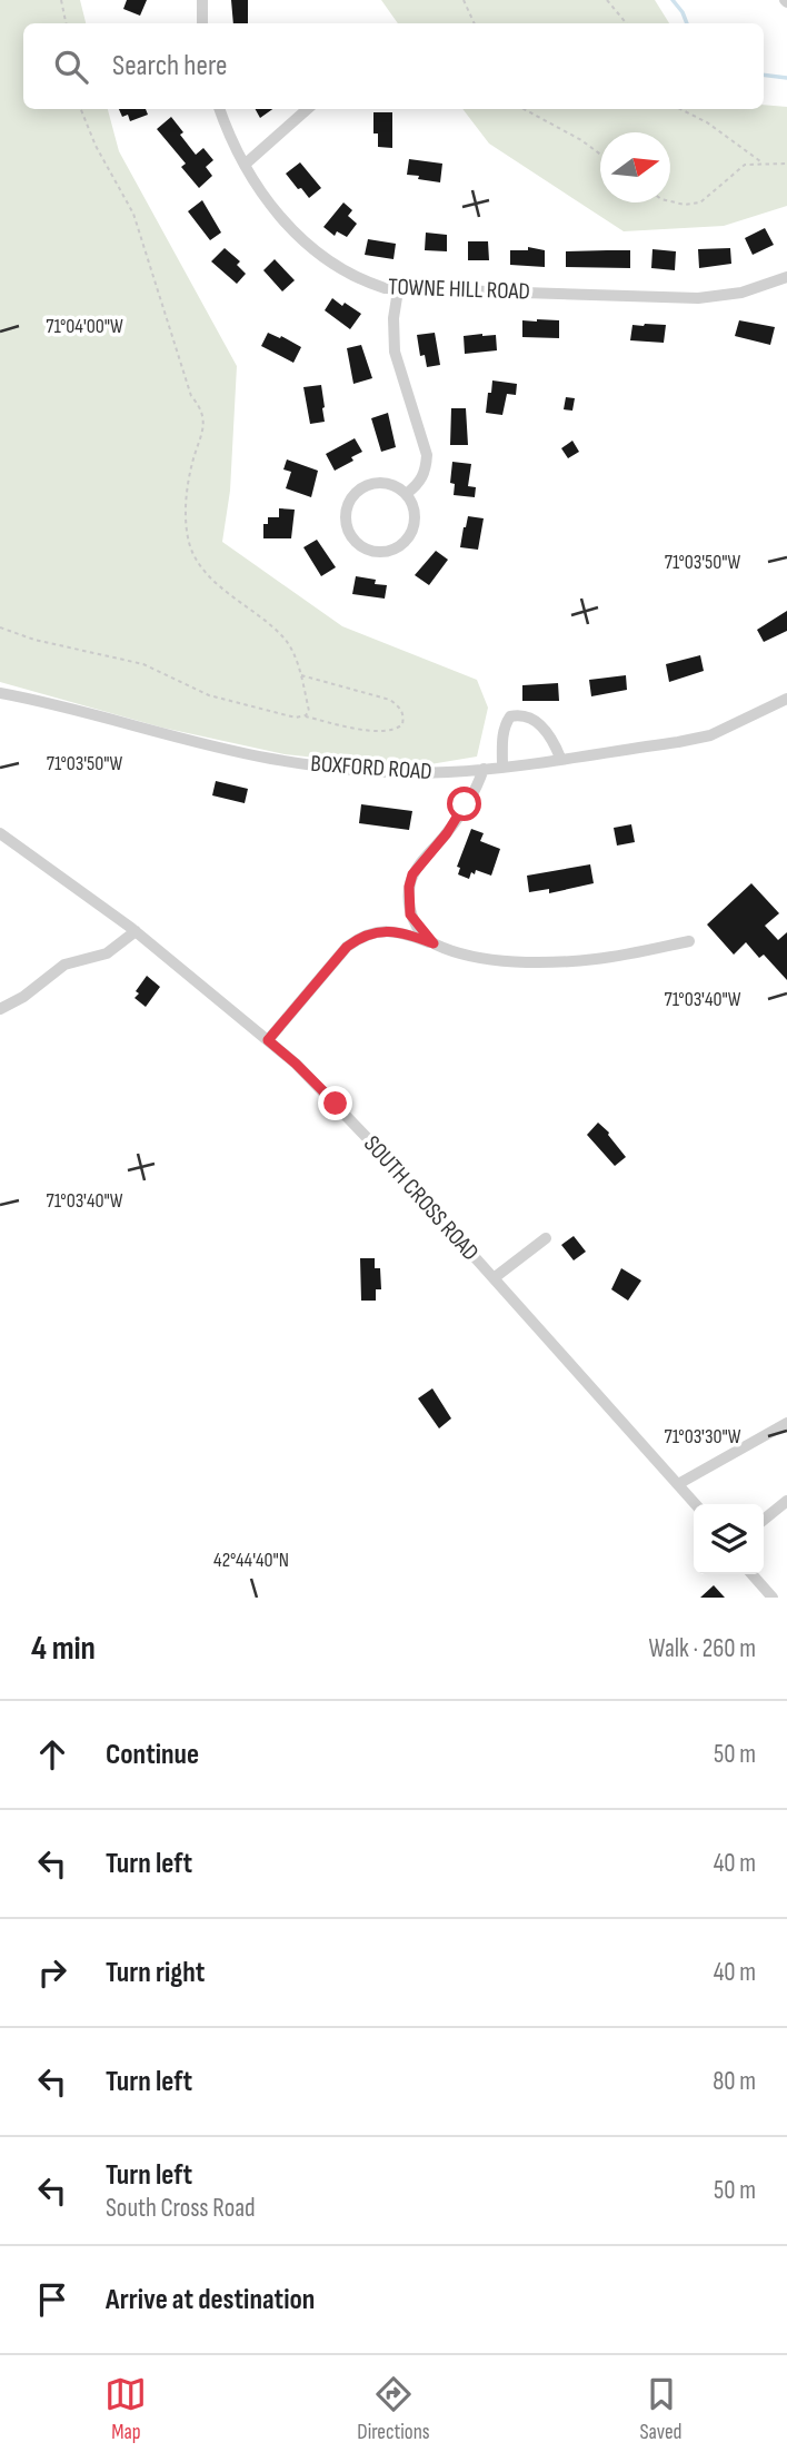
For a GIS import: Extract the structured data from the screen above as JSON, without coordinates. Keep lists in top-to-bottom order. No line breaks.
{"streets":{"street":["TOWNE HILL ROAD","BOXFORD ROAD","SOUTH CROSS ROAD"]},"north":"right","page":{"search":"Search here","heading":["4 min","Walk · 260 m"],"list":[["Continue","50 m"],["Turn left","40 m"],["Turn right","40 m"],["Turn left","80 m"],["Turn left","South Cross Road","50 m"],"Arrive at destination"],"nav":["Map","Directions","Saved"]},"coordinates":["71°04'00\"W","71°03'50\"W","71°03'40\"W","71°03'30\"W","42°44'40\"N"]}
